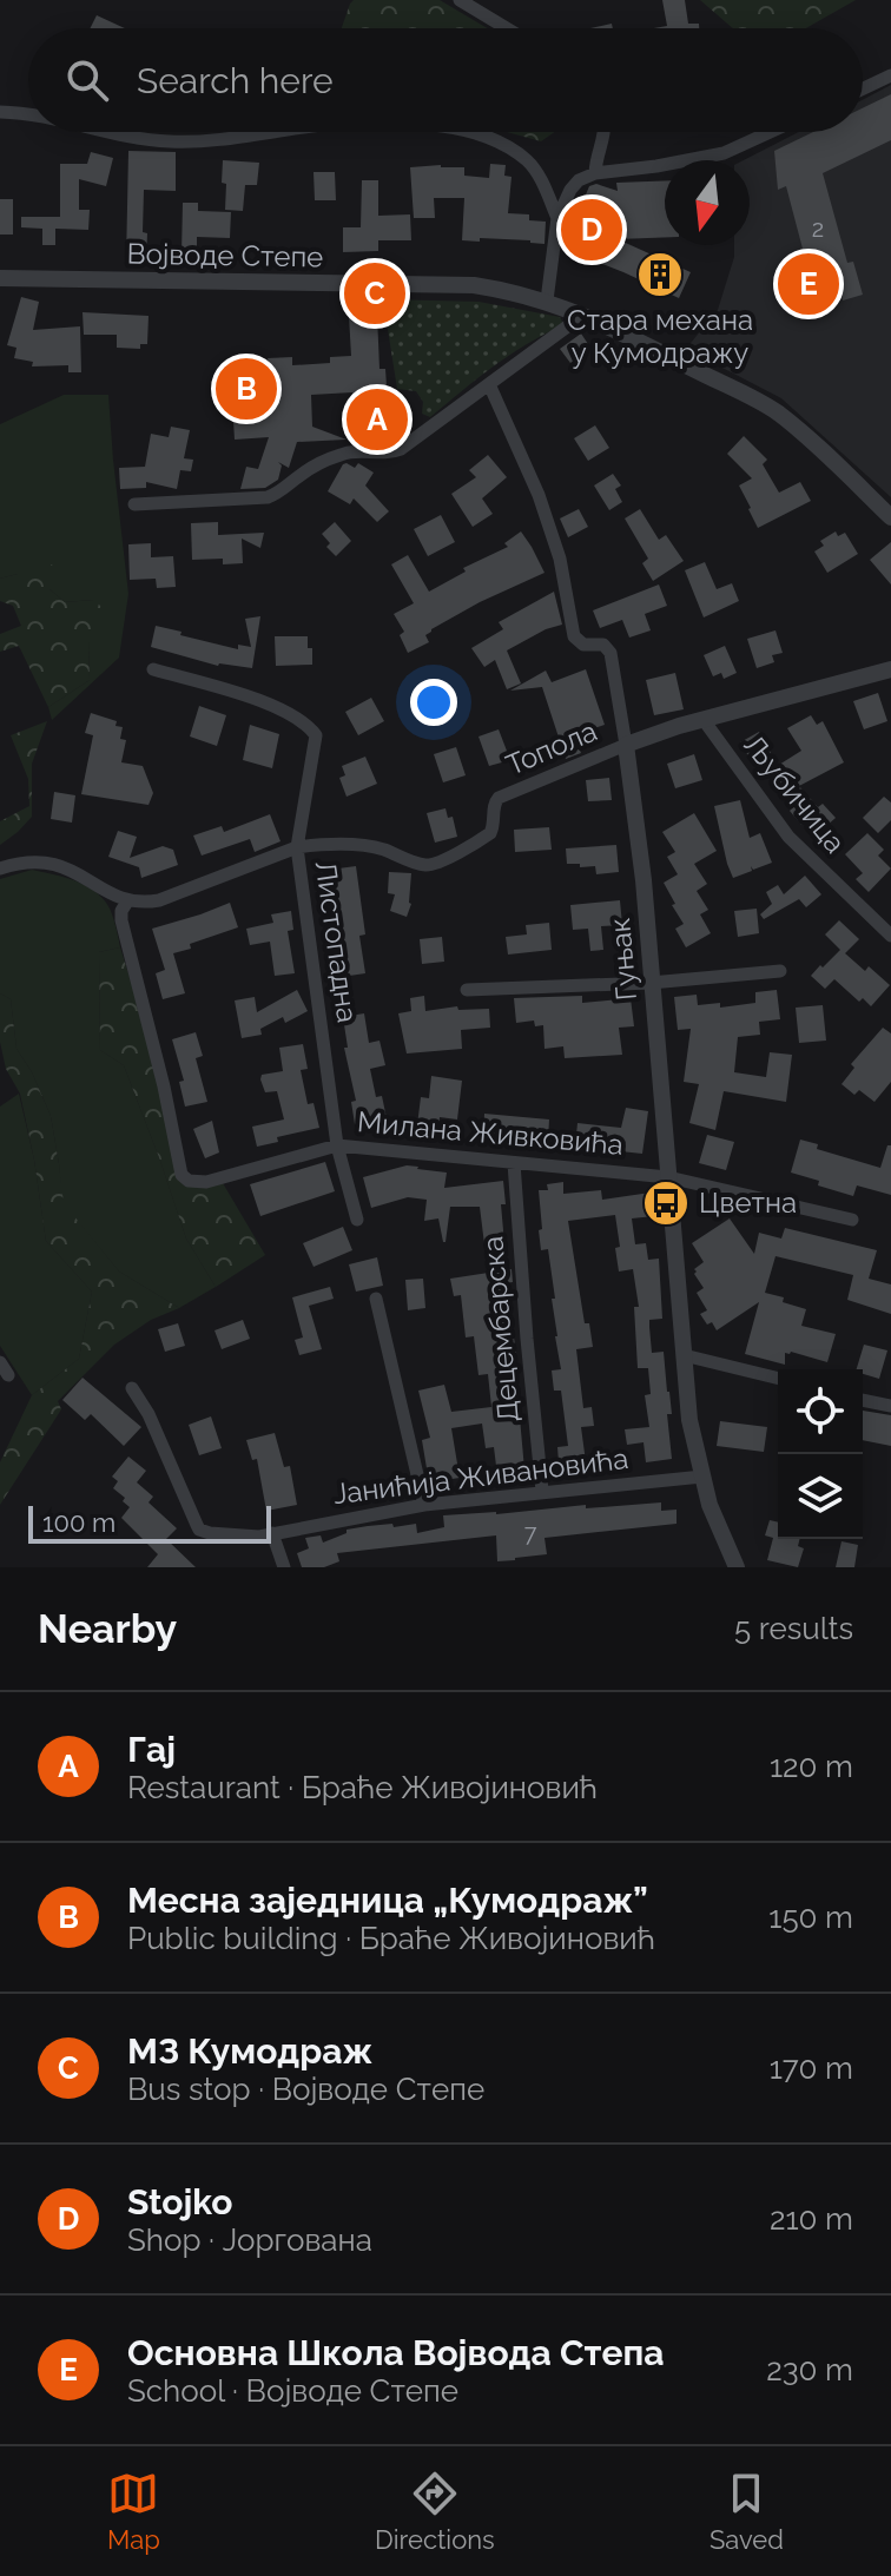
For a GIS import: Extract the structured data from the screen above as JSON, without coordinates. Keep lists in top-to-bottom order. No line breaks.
{"streets":{"street":["Војводе Степе","Топола","Љубичица","Листопадна","Гуњак","Милана Живковића","Децембарска","Јанићија Живановића"]},"crossings":[["Топола","Љубичица"],["Топола","Листопадна"],["Топола","Гуњак"],["Топола","Милана Живковића"],["Листопадна","Милана Живковића"],["Гуњак","Милана Живковића"],["Гуњак","Јанићија Живановића"],["Милана Живковића","Децембарска"],["Децембарска","Јанићија Живановића"]],"places":{"building":["Стара механа у Кумодражу"],"bus stop":["Цветна"]},"house_numbers":["2","7"],"scale_bar":"100 m","north":"bottom","page":{"search":"Search here","pins":["D","E","C","B","A"],"scale":"100 m","heading":["Nearby","5 results"],"list":[{"mark":"A","name":"Гај","note":"Restaurant · Браће Живојиновић","value":"120 m"},{"mark":"B","name":"Месна заједница „Кумодраж”","note":"Public building · Браће Живојиновић","value":"150 m"},{"mark":"C","name":"МЗ Кумодраж","note":"Bus stop · Војводе Степе","value":"170 m"},{"mark":"D","name":"Stojko","note":"Shop · Јоргована","value":"210 m"},{"mark":"E","name":"Основна Школа Војвода Степа","note":"School · Војводе Степе","value":"230 m"}],"nav":["Map","Directions","Saved"]}}
